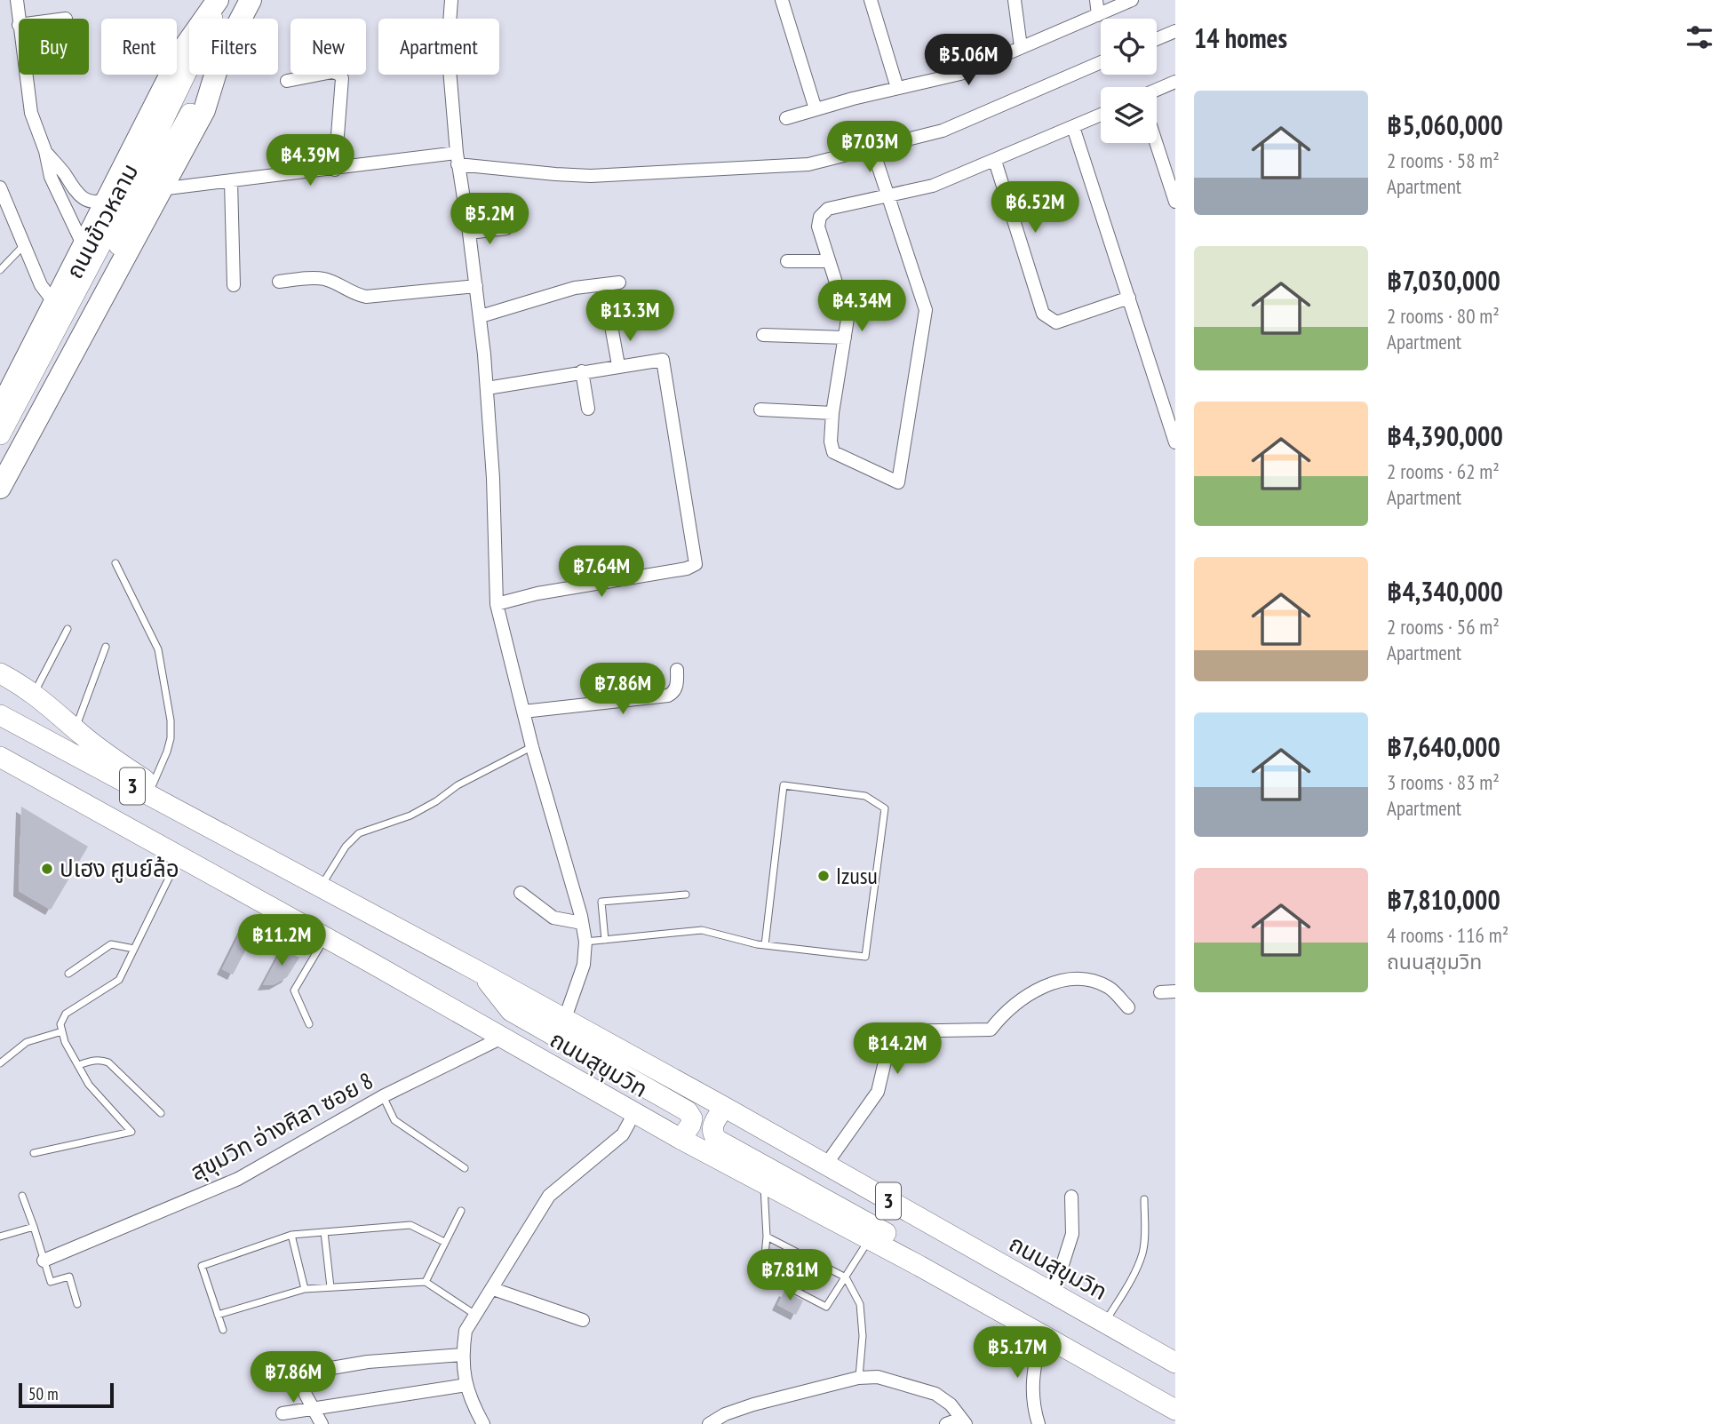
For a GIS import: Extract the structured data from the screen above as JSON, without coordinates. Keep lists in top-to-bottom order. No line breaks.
{"streets":{"highway":["ถนนข้าวหลาม"],"main road":["3","ถนนสุขุมวิท"],"street":["สุขุมวิท อ่างศิลา ซอย 8"]},"crossings":[["ถนนสุขุมวิท","สุขุมวิท อ่างศิลา ซอย 8"]],"places":["ปเฮง ศูนย์ล้อ","Izusu"],"scale_bar":"50 m","page":{"heading":"14 homes","chip":["Buy","Rent","Filters","New","Apartment"],"price":["฿5.06M","฿7.03M","฿4.39M","฿6.52M","฿5.2M","฿4.34M","฿13.3M","฿7.64M","฿7.86M","฿11.2M","฿14.2M","฿7.81M","฿5.17M","฿7.86M"],"list":[{"name":"฿5,060,000","note":"2 rooms · 58 m² · Apartment"},{"name":"฿7,030,000","note":"2 rooms · 80 m² · Apartment"},{"name":"฿4,390,000","note":"2 rooms · 62 m² · Apartment"},{"name":"฿4,340,000","note":"2 rooms · 56 m² · Apartment"},{"name":"฿7,640,000","note":"3 rooms · 83 m² · Apartment"},{"name":"฿7,810,000","note":"4 rooms · 116 m² · ถนนสุขุมวิท"}],"scale":"50 m"}}
